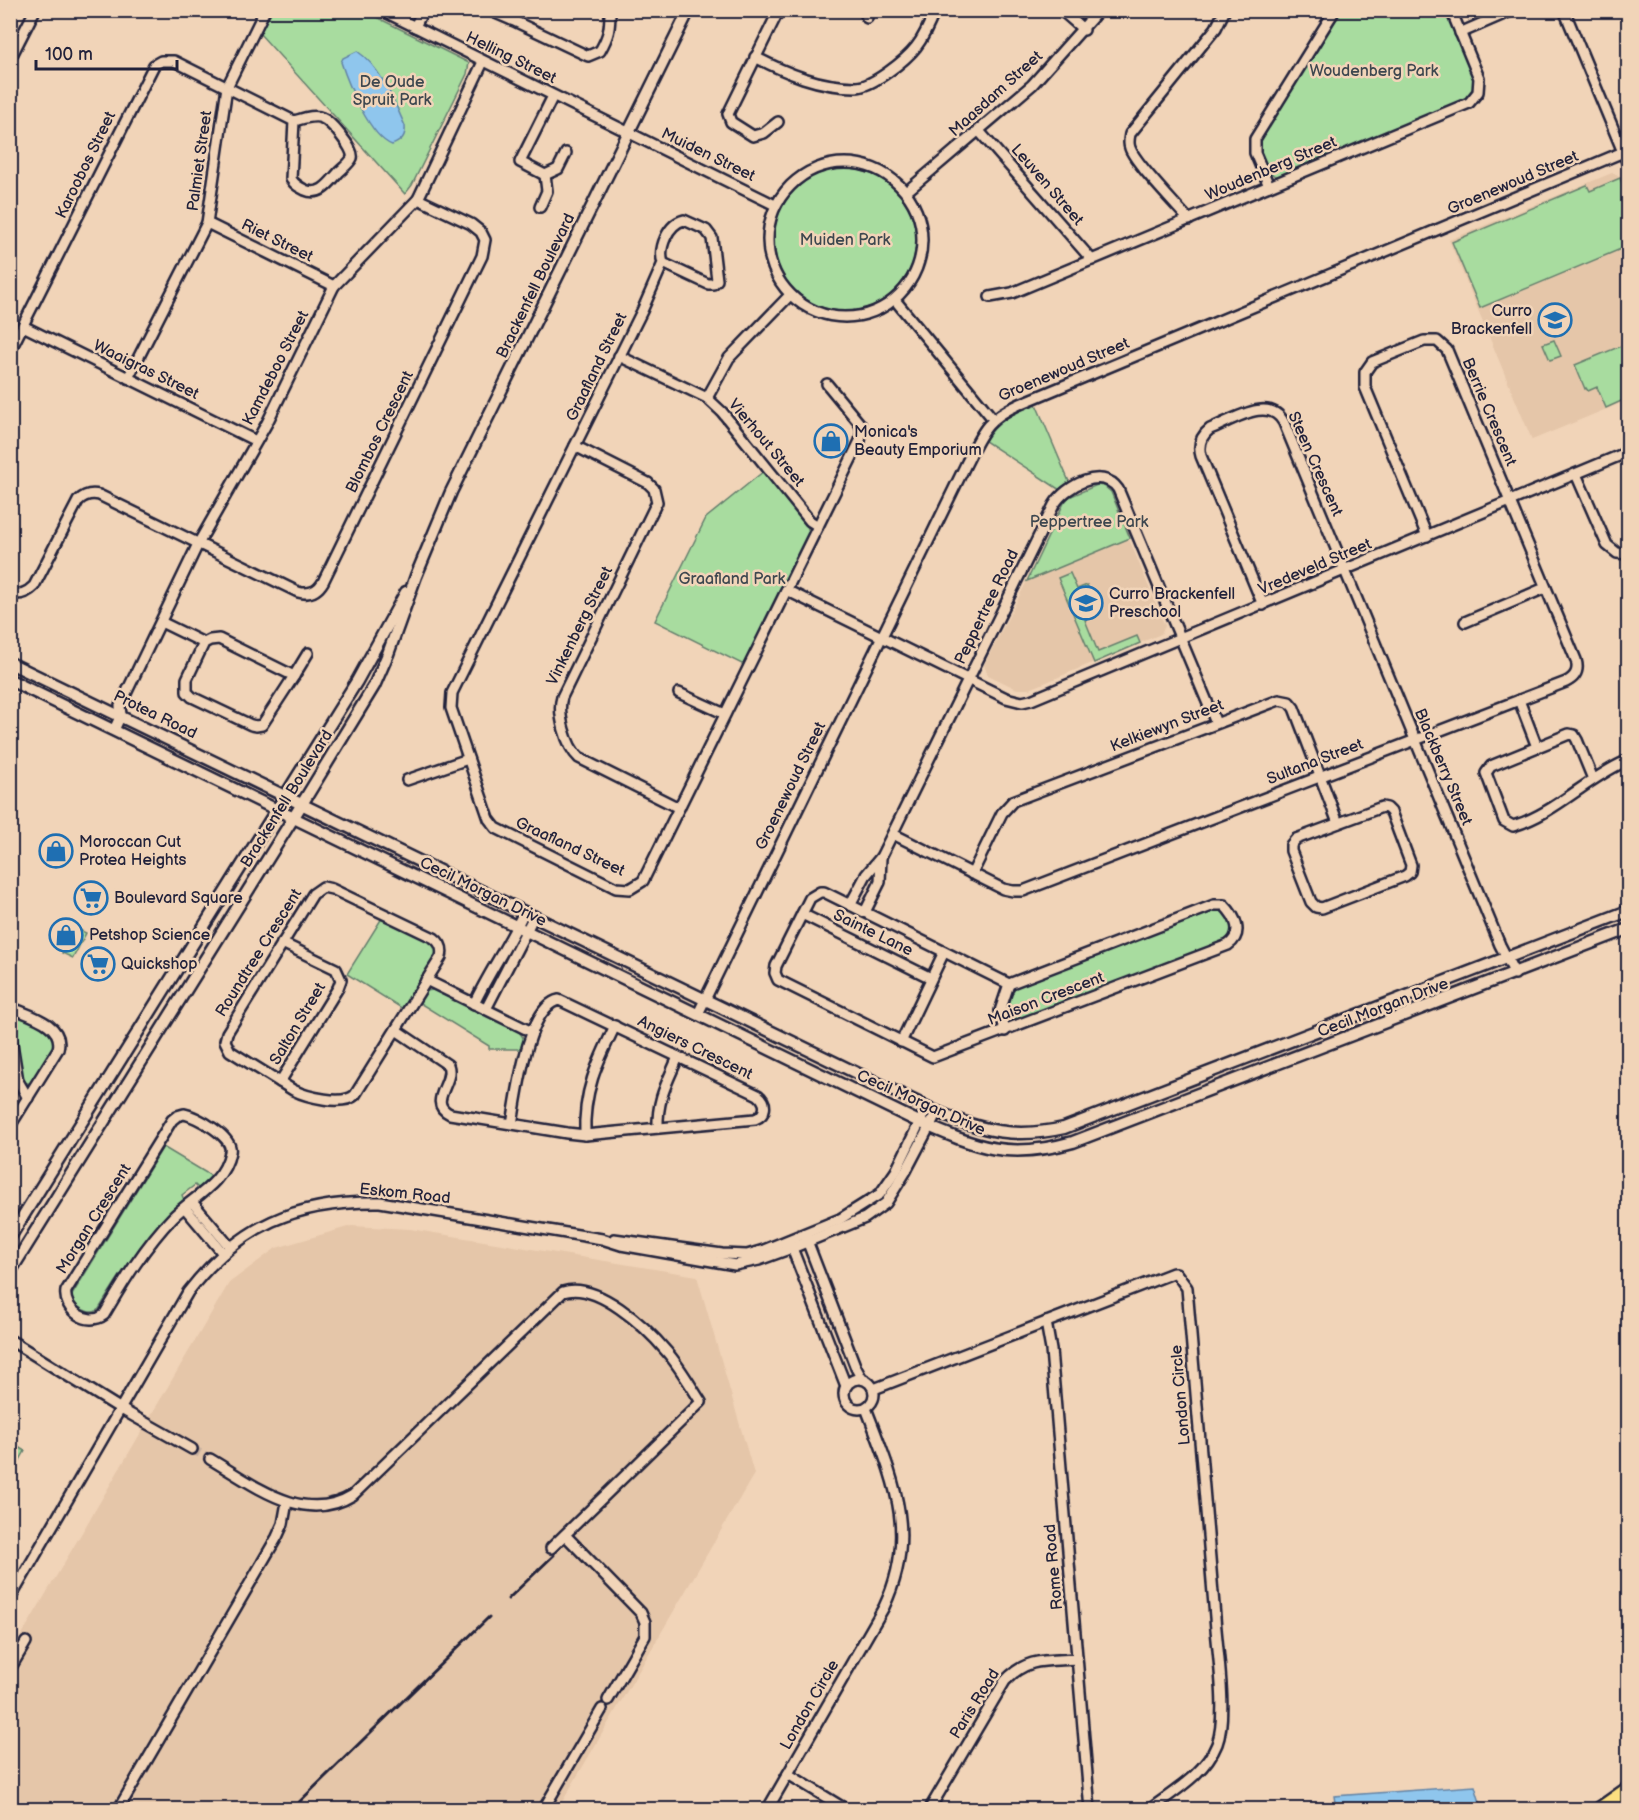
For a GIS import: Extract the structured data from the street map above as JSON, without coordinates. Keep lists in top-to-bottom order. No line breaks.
{"streets":{"street":["Helling Street","Maasdam Street","Muiden Street","Palmiet Street","Karoobos Street","Woudenberg Street","Groenewoud Street","Leuven Street","Riet Street","Brackenfell Boulevard","Graafland Street","Kamdeboo Street","Waaigras Street","Berrie Crescent","Blombos Crescent","Vierhout Street","Steen Crescent","Vredeveld Street","Peppertree Road","Vinkenberg Street","Protea Road","Kelkiewyn Street","Sultana Street","Blackberry Street","Cecil Morgan Drive","Sainte Lane","Roundtree Crescent","Maison Crescent","Salton Street","Angiers Crescent","Eskom Road","Morgan Crescent","London Circle","Rome Road","Paris Road"]},"crossings":[["Helling Street","Muiden Street"],["Helling Street","Brackenfell Boulevard"],["Helling Street","Kamdeboo Street"],["Maasdam Street","Muiden Street"],["Maasdam Street","Leuven Street"],["Muiden Street","Brackenfell Boulevard"],["Palmiet Street","Karoobos Street"],["Palmiet Street","Riet Street"],["Palmiet Street","Waaigras Street"],["Karoobos Street","Waaigras Street"],["Woudenberg Street","Leuven Street"],["Groenewoud Street","Vredeveld Street"],["Groenewoud Street","Cecil Morgan Drive"],["Riet Street","Kamdeboo Street"],["Brackenfell Boulevard","Protea Road"],["Brackenfell Boulevard","Cecil Morgan Drive"],["Graafland Street","Vierhout Street"],["Graafland Street","Vredeveld Street"],["Graafland Street","Vinkenberg Street"],["Kamdeboo Street","Waaigras Street"],["Kamdeboo Street","Blombos Crescent"],["Kamdeboo Street","Protea Road"],["Berrie Crescent","Vredeveld Street"],["Berrie Crescent","Sultana Street"],["Steen Crescent","Vredeveld Street"],["Steen Crescent","Blackberry Street"],["Vredeveld Street","Peppertree Road"],["Vredeveld Street","Sultana Street"],["Vredeveld Street","Blackberry Street"],["Peppertree Road","Kelkiewyn Street"],["Peppertree Road","Sultana Street"],["Protea Road","Cecil Morgan Drive"],["Kelkiewyn Street","Sultana Street"],["Sultana Street","Blackberry Street"],["Blackberry Street","Cecil Morgan Drive"],["Cecil Morgan Drive","Eskom Road"],["Sainte Lane","Maison Crescent"],["Roundtree Crescent","Salton Street"],["Roundtree Crescent","Angiers Crescent"],["London Circle","Rome Road"],["Rome Road","Paris Road"]],"parks":["Woudenberg Park","De Oude Spruit Park","Muiden Park","Peppertree Park","Graafland Park"],"places":{"school or university":["Curro Brackenfell","Curro Brackenfell Preschool"],"shop":["Monica's Beauty Emporium","Moroccan Cut Protea Heights","Petshop Science"],"supermarket":["Boulevard Square","Quickshop"]},"scale_bar":"100 m"}
